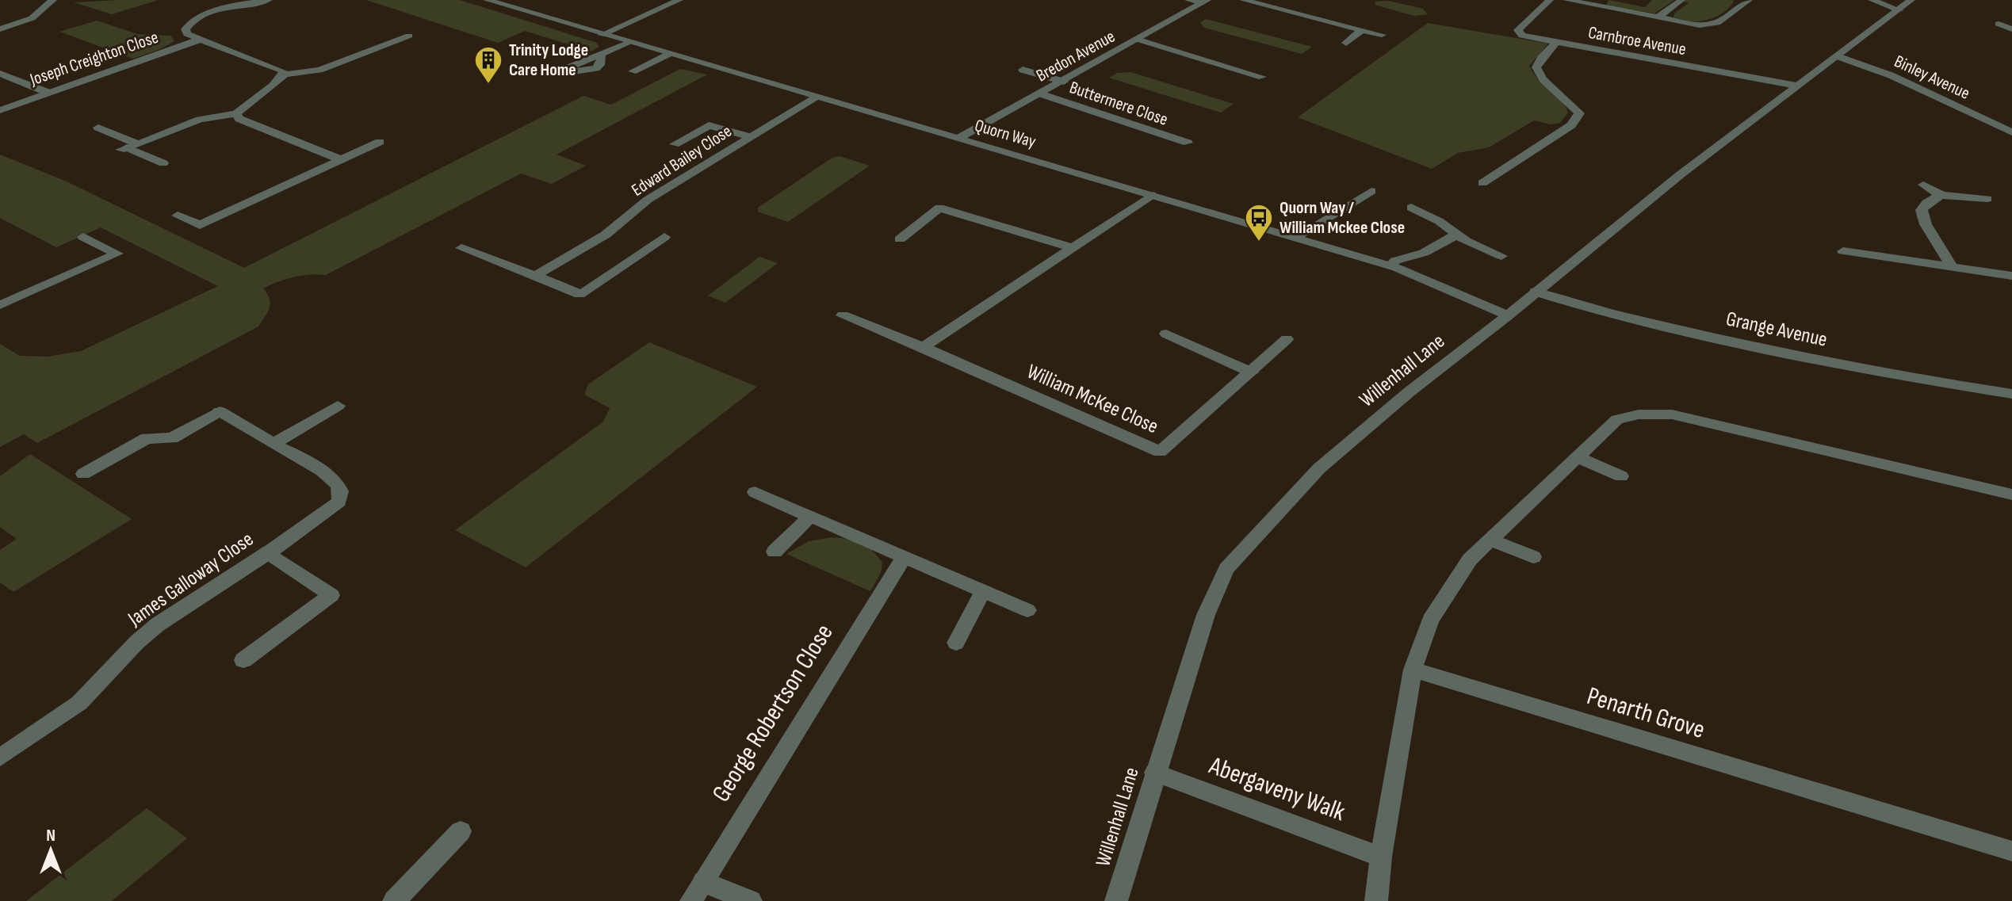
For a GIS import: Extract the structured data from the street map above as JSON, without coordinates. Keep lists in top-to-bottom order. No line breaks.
{"streets":{"street":["Carnbroe Avenue","Bredon Avenue","Joseph Creighton Close","Binley Avenue","Buttermere Close","Quorn Way","Edward Bailey Close","Grange Avenue","Willenhall Lane","William McKee Close","James Galloway Close","George Robertson Close","Penarth Grove","Abergaveny Walk"]},"crossings":[["Carnbroe Avenue","Willenhall Lane"],["Bredon Avenue","Buttermere Close"],["Bredon Avenue","Quorn Way"],["Binley Avenue","Willenhall Lane"],["Quorn Way","Edward Bailey Close"],["Quorn Way","Willenhall Lane"],["Grange Avenue","Willenhall Lane"],["Willenhall Lane","Abergaveny Walk"]],"places":{"building":["Trinity Lodge Care Home"],"bus stop":["Quorn Way / William Mckee Close"]},"north":"top"}
